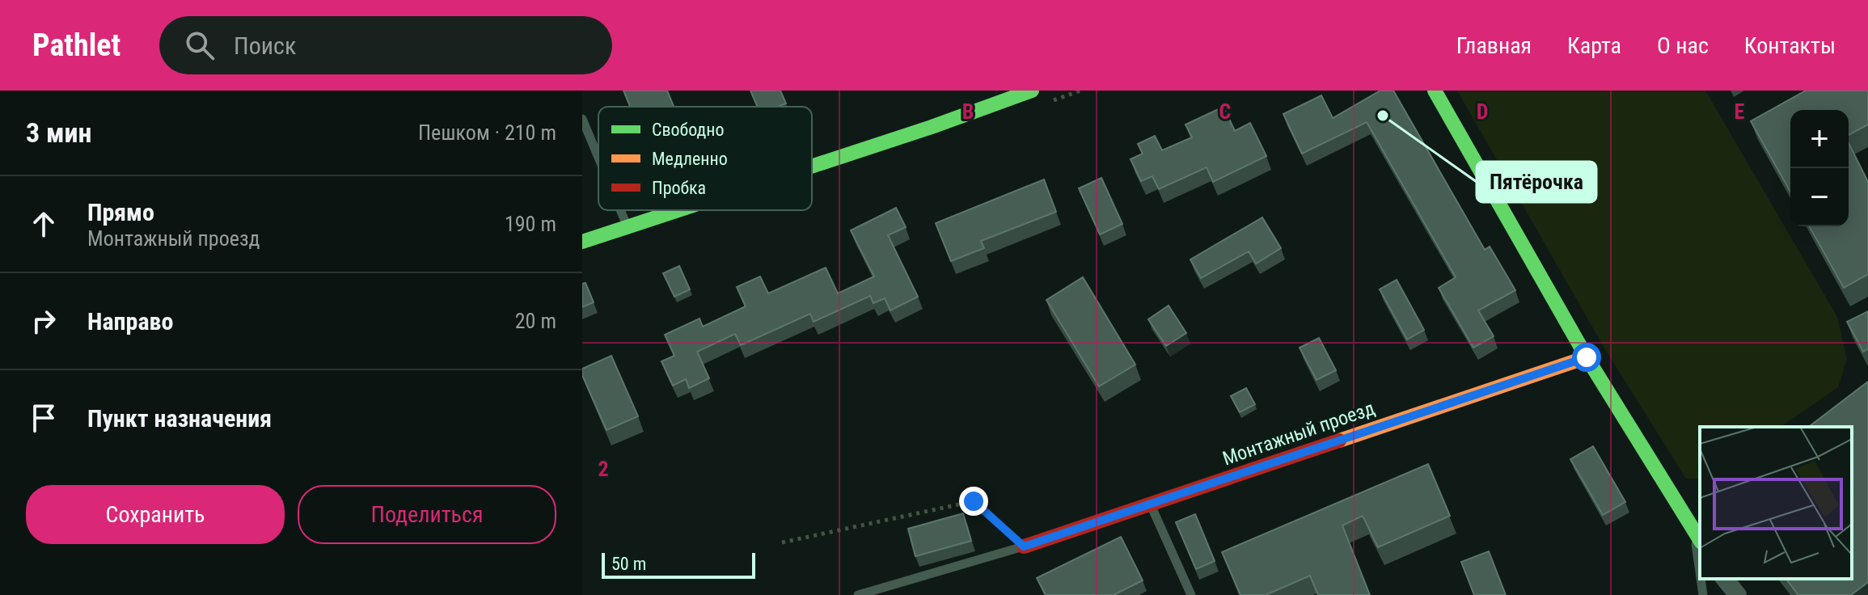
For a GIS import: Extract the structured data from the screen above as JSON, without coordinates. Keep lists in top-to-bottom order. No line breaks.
{"streets":{"street":["Монтажный проезд"]},"places":["Пятёрочка"],"legend":["Свободно","Медленно","Пробка"],"scale_bar":"50 m","page":{"header":"Pathlet","search":"Поиск","nav":["Главная","Карта","О нас","Контакты"],"heading":["3 мин","Пешком · 210 m"],"map_buttons":["+","−"],"list":[["Прямо","Монтажный проезд","190 m"],["Направо","20 m"],"Пункт назначения"],"buttons":["Сохранить","Поделиться"],"scale":"50 m"},"grid":{"columns":["B","C","D","E"],"rows":["2"]}}
